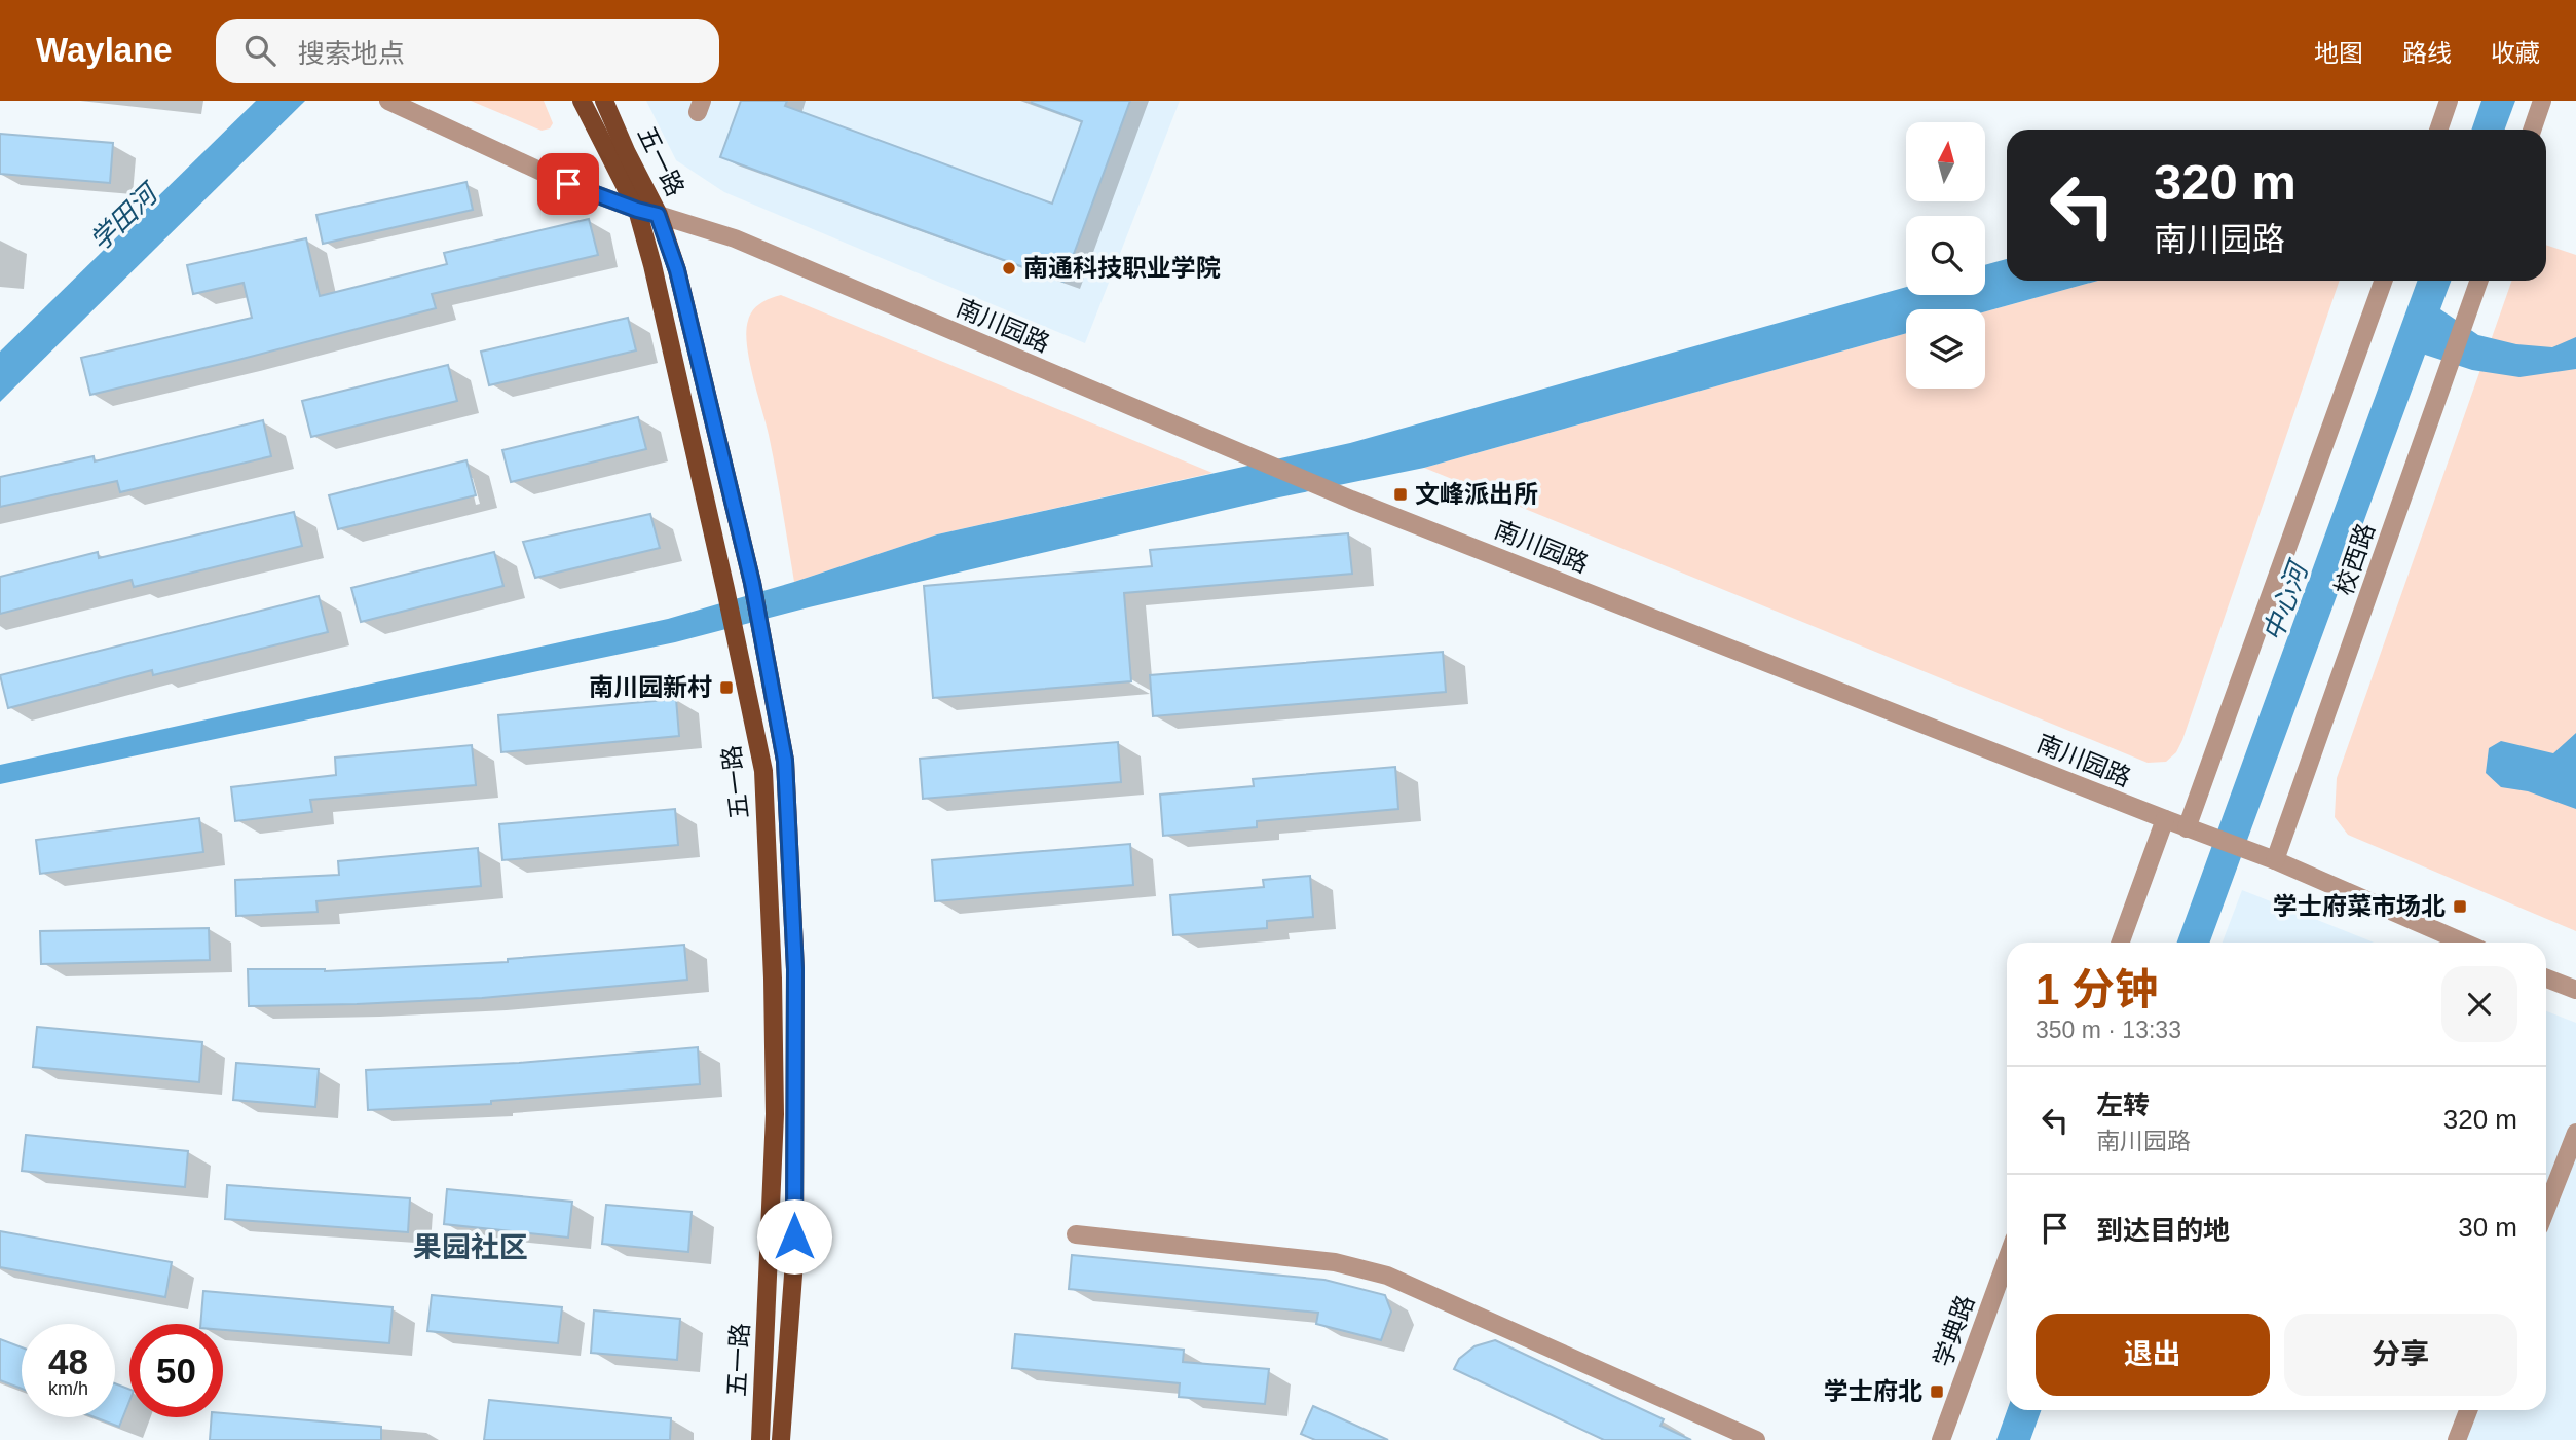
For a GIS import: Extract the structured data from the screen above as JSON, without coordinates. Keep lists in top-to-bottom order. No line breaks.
{"streets":{"main road":["五一路"],"street":["南川园路","校西路","学典路"]},"crossings":[["五一路","南川园路"],["南川园路","校西路"]],"districts":["果园社区"],"water":["学田河","中心河"],"places":{"other":["南通科技职业学院"],"transit":["文峰派出所","南川园新村","学士府菜市场北","学士府北"]},"north":"top","page":{"header":"Waylane","search":"搜索地点","nav":["地图","路线","收藏"],"turn":["320 m","南川园路"],"heading":["1 分钟","350 m · 13:33"],"list":[{"name":"左转","note":"南川园路","value":"320 m"},{"name":"到达目的地","value":"30 m"}],"buttons":["退出","分享"],"speed":"48 km/h","limit":"50"}}
